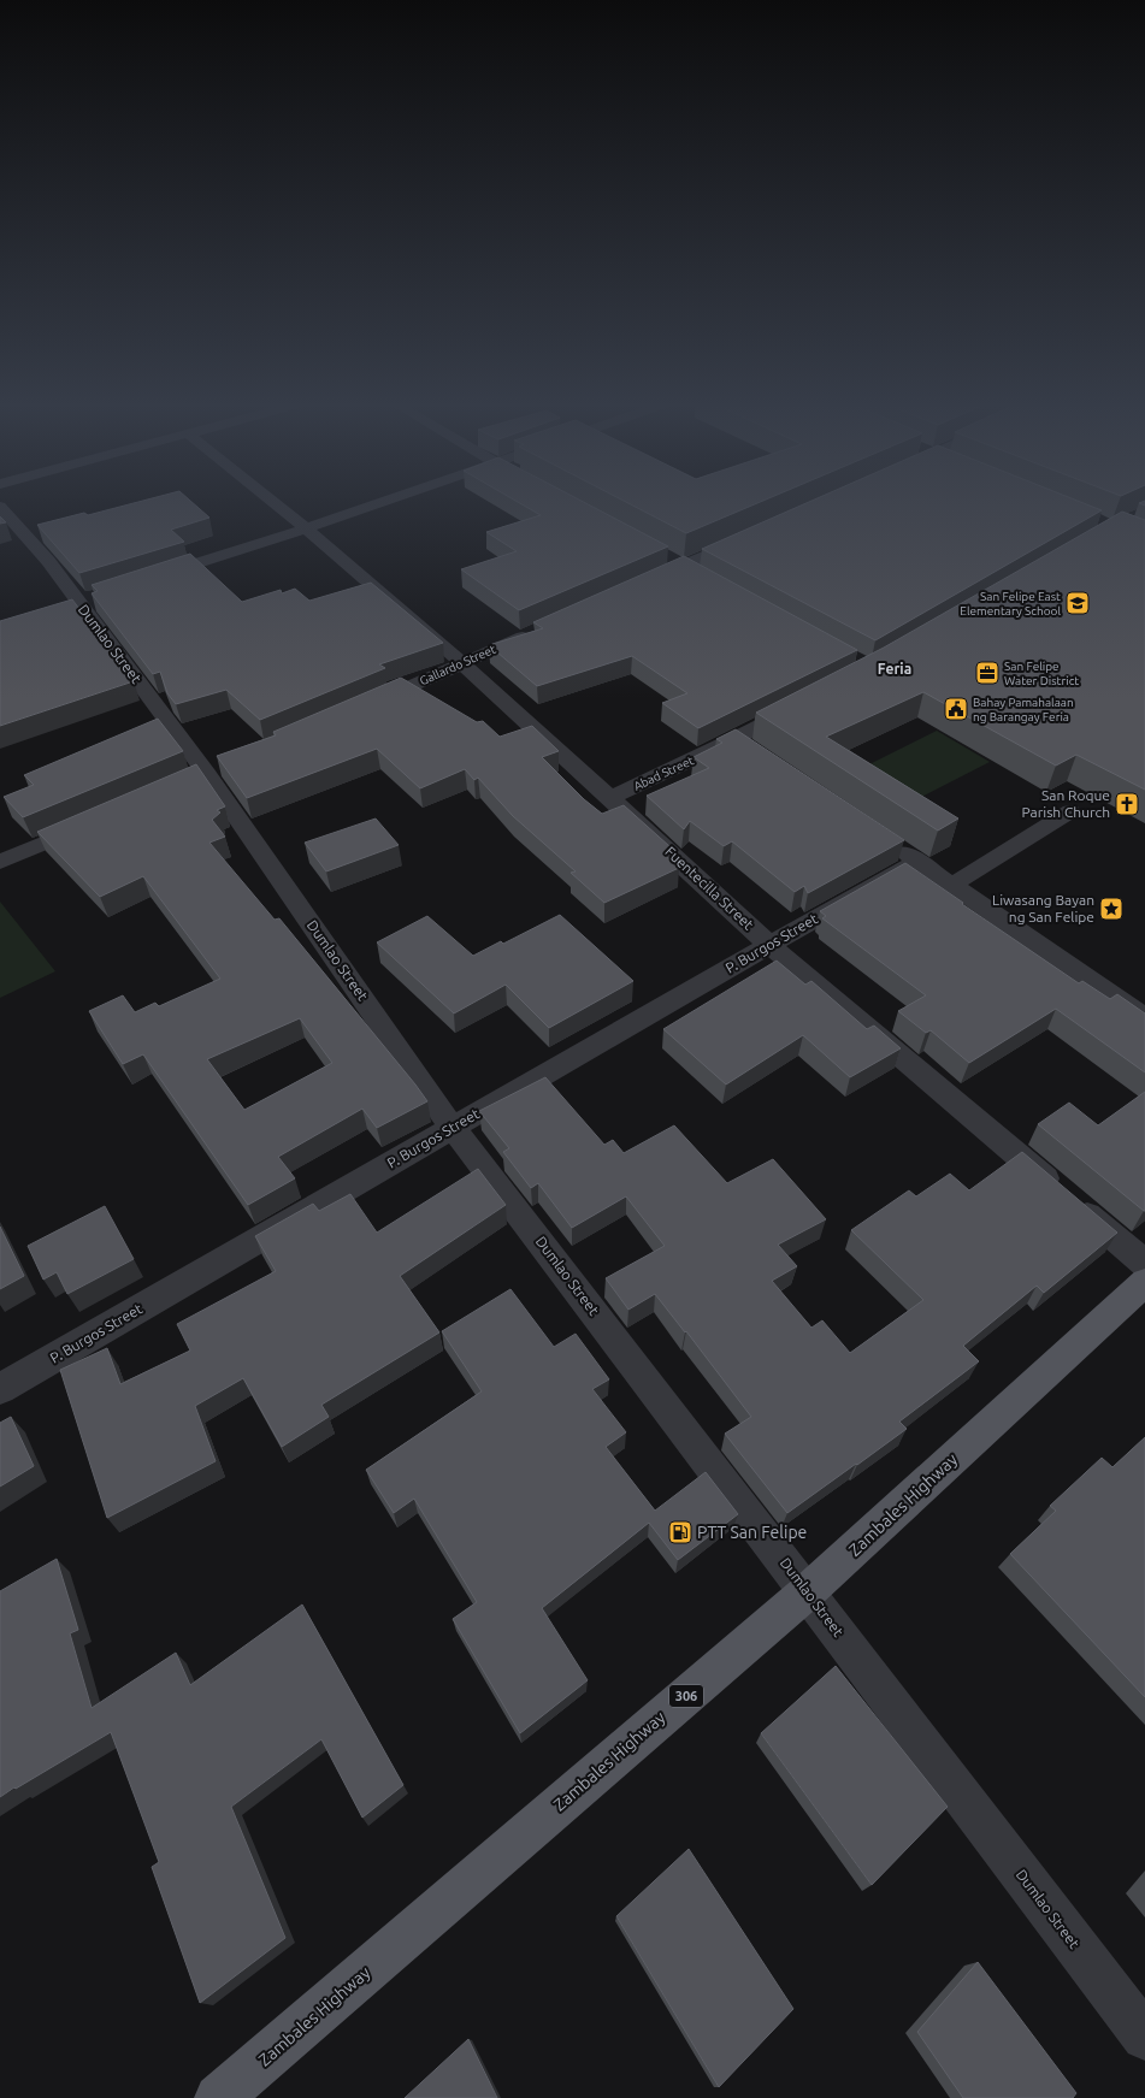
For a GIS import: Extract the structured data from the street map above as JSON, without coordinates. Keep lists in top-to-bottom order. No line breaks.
{"streets":{"main road":["Zambales Highway","306"],"street":["Dumlao Street","Gallardo Street","Abad Street","Fuentecilla Street","P. Burgos Street"]},"crossings":[["Dumlao Street","P. Burgos Street"],["Dumlao Street","Zambales Highway"],["Gallardo Street","Fuentecilla Street"],["Abad Street","Fuentecilla Street"],["Fuentecilla Street","P. Burgos Street"]],"districts":["Feria"],"places":{"school or university":["San Felipe East Elementary School"],"office":["San Felipe Water District"],"public building":["Bahay Pamahalaan ng Barangay Feria"],"church":["San Roque Parish Church"],"place":["Liwasang Bayan ng San Felipe"],"fuel station":["PTT San Felipe"]}}
